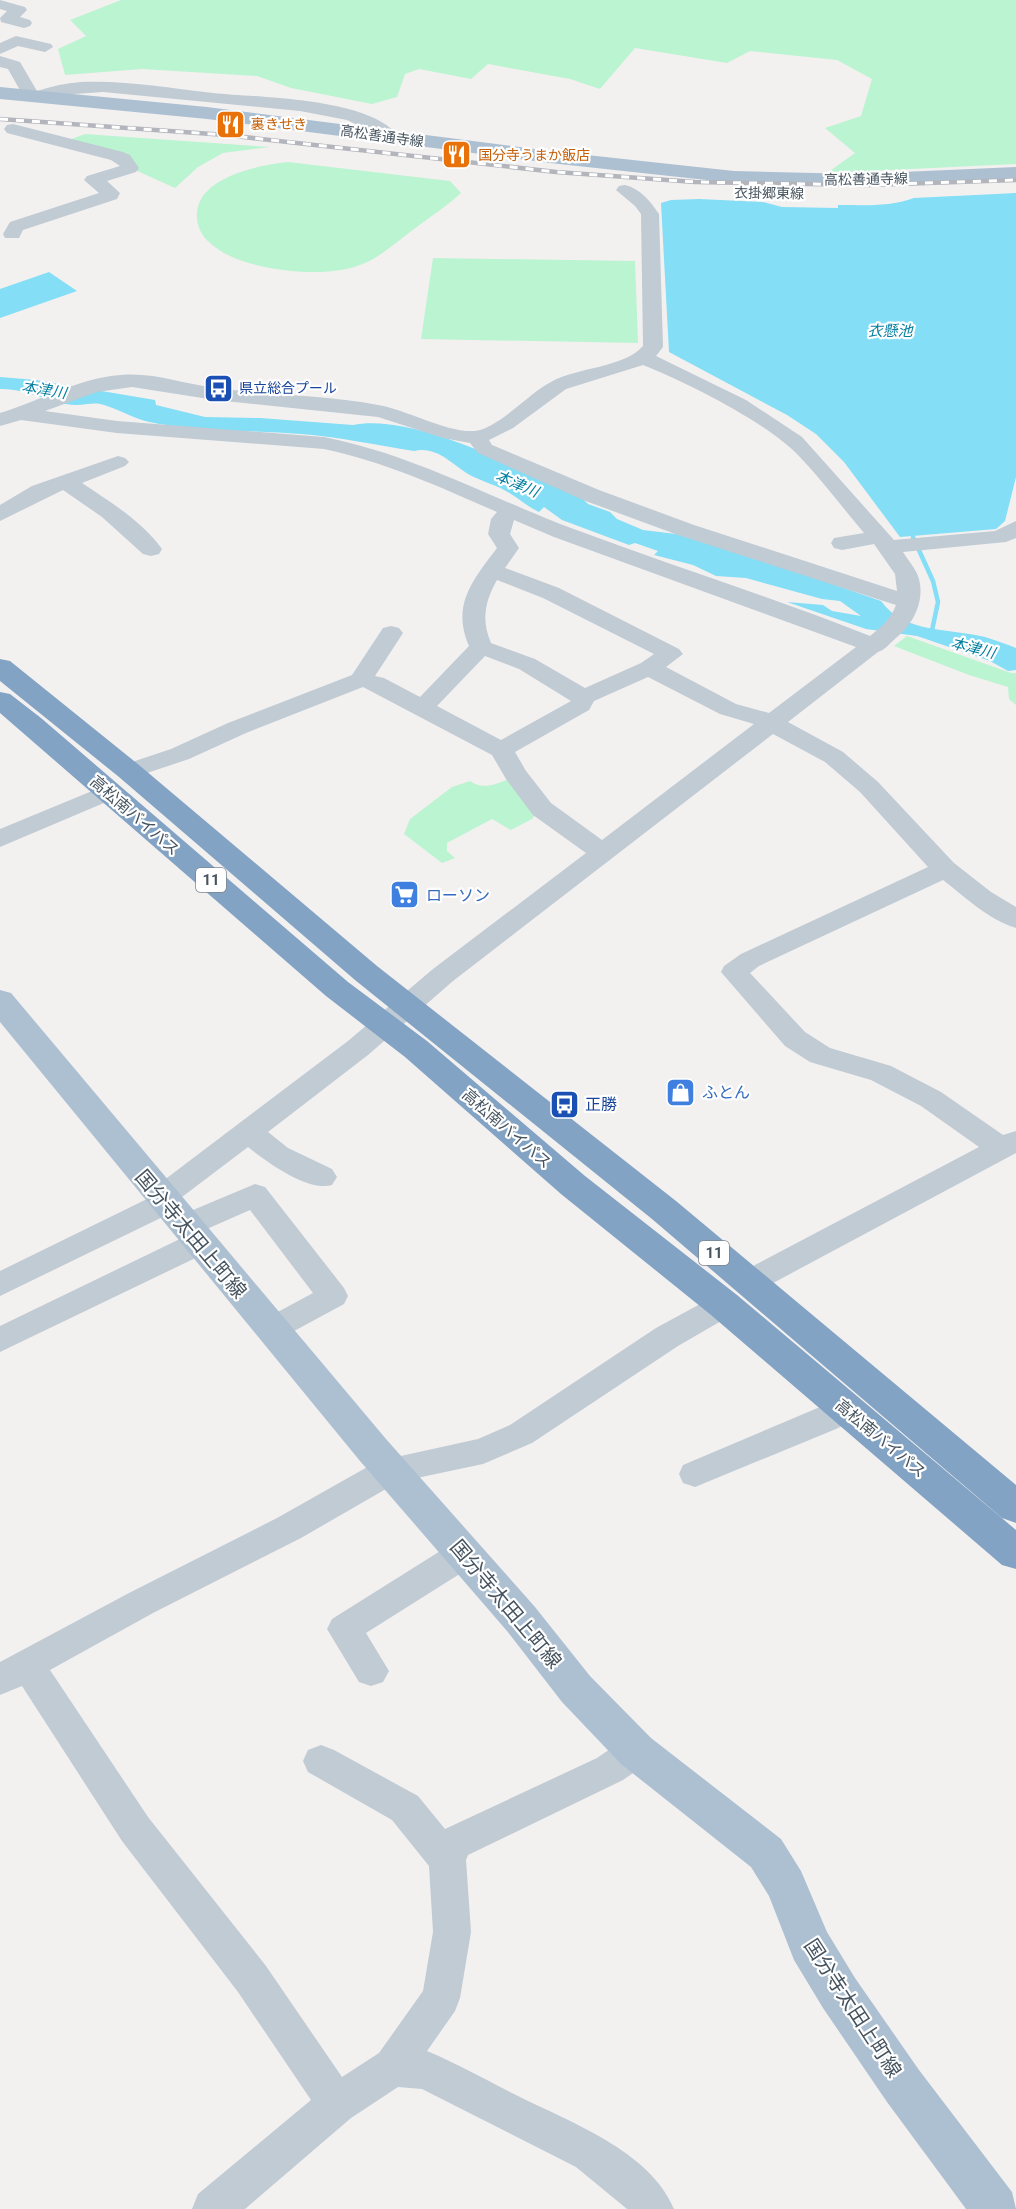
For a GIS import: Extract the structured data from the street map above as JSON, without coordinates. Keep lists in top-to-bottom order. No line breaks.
{"streets":{"highway":["高松南バイパス","11"],"main road":["高松善通寺線","衣掛郷東線","国分寺太田上町線"]},"water":["衣懸池","本津川"],"places":{"restaurant":["裏きせき","国分寺うまか飯店"],"bus stop":["県立総合プール","正勝"],"supermarket":["ローソン"],"shop":["ふとん"]}}
